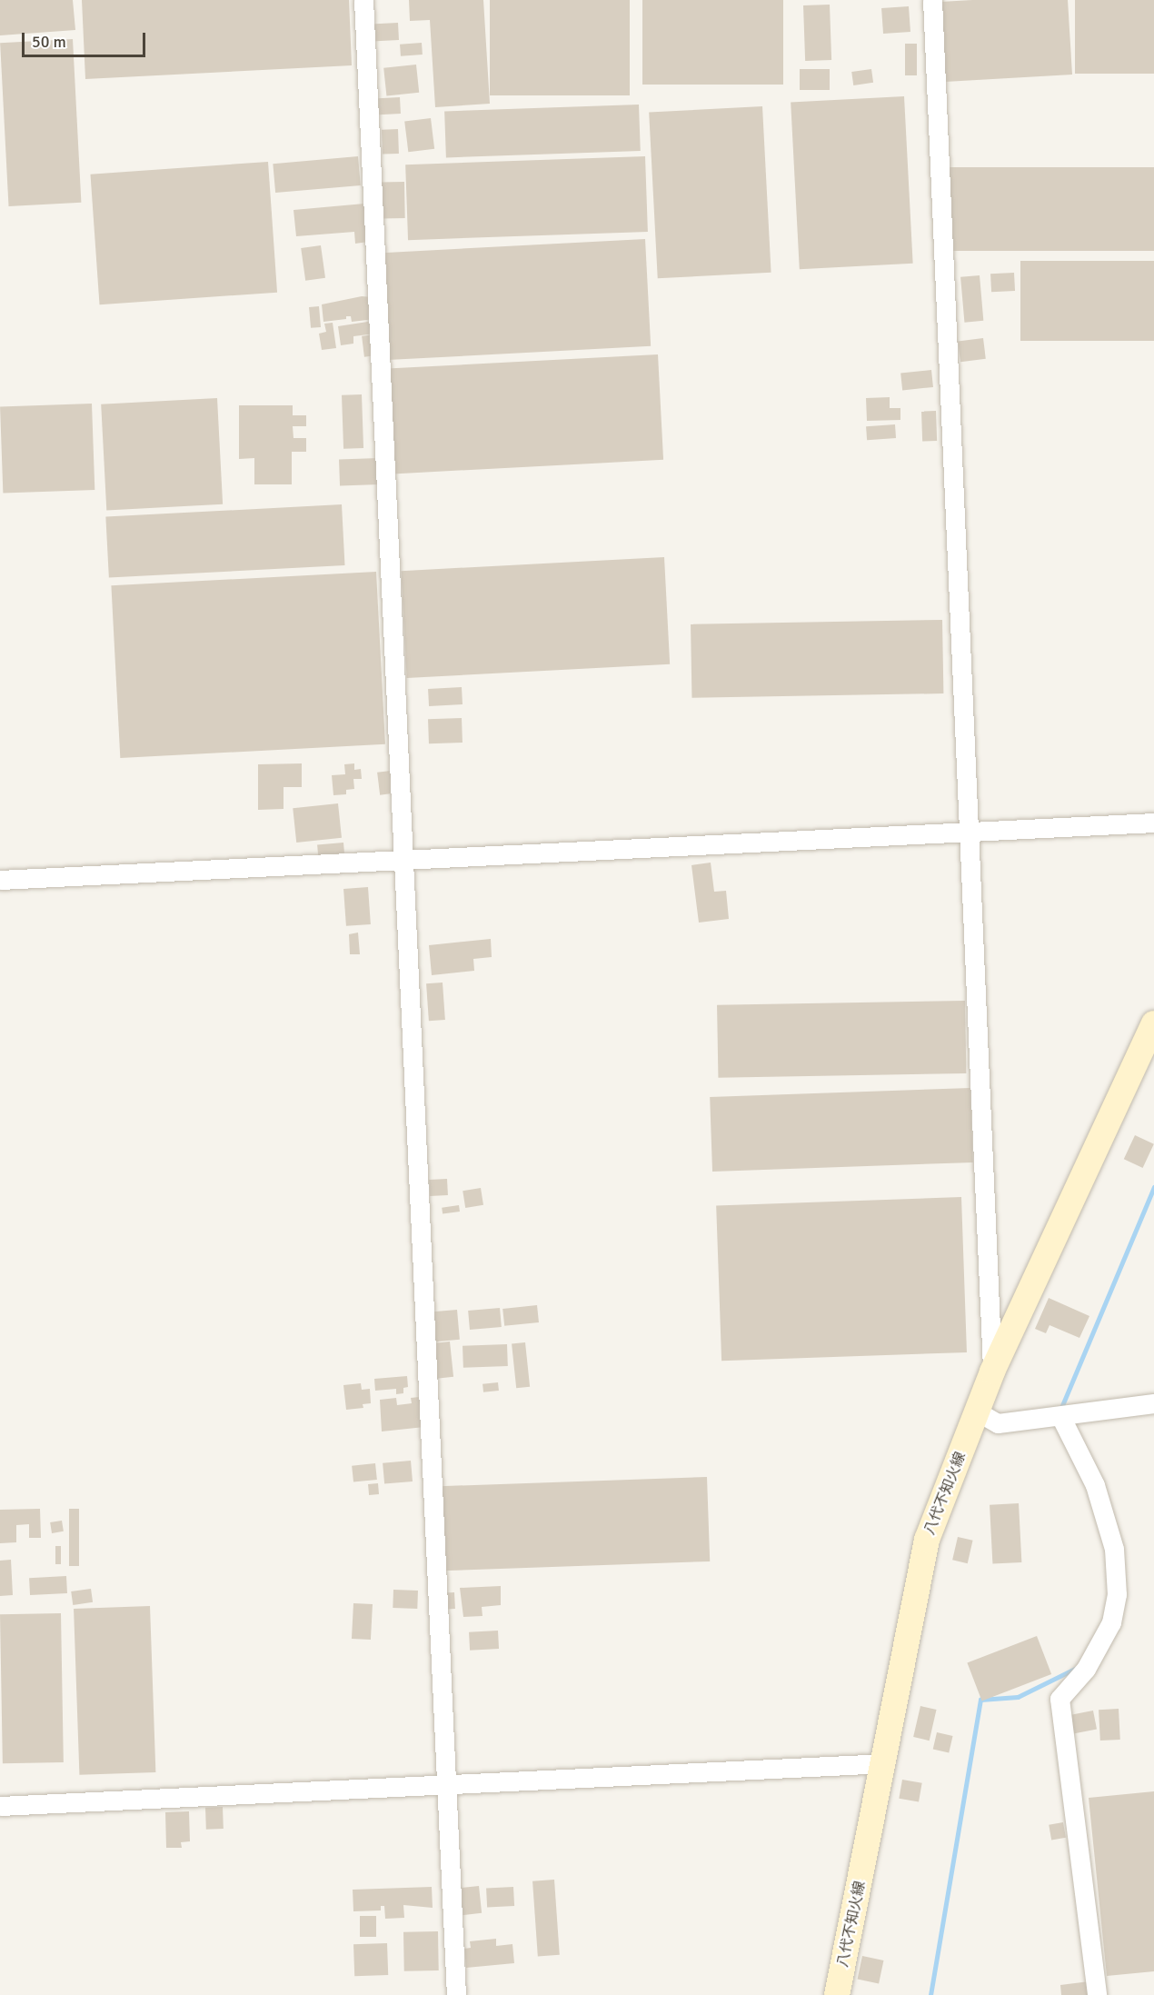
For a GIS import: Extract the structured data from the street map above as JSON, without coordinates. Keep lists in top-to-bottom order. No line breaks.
{"streets":{"main road":["八代不知火線"]},"scale_bar":"50 m"}
